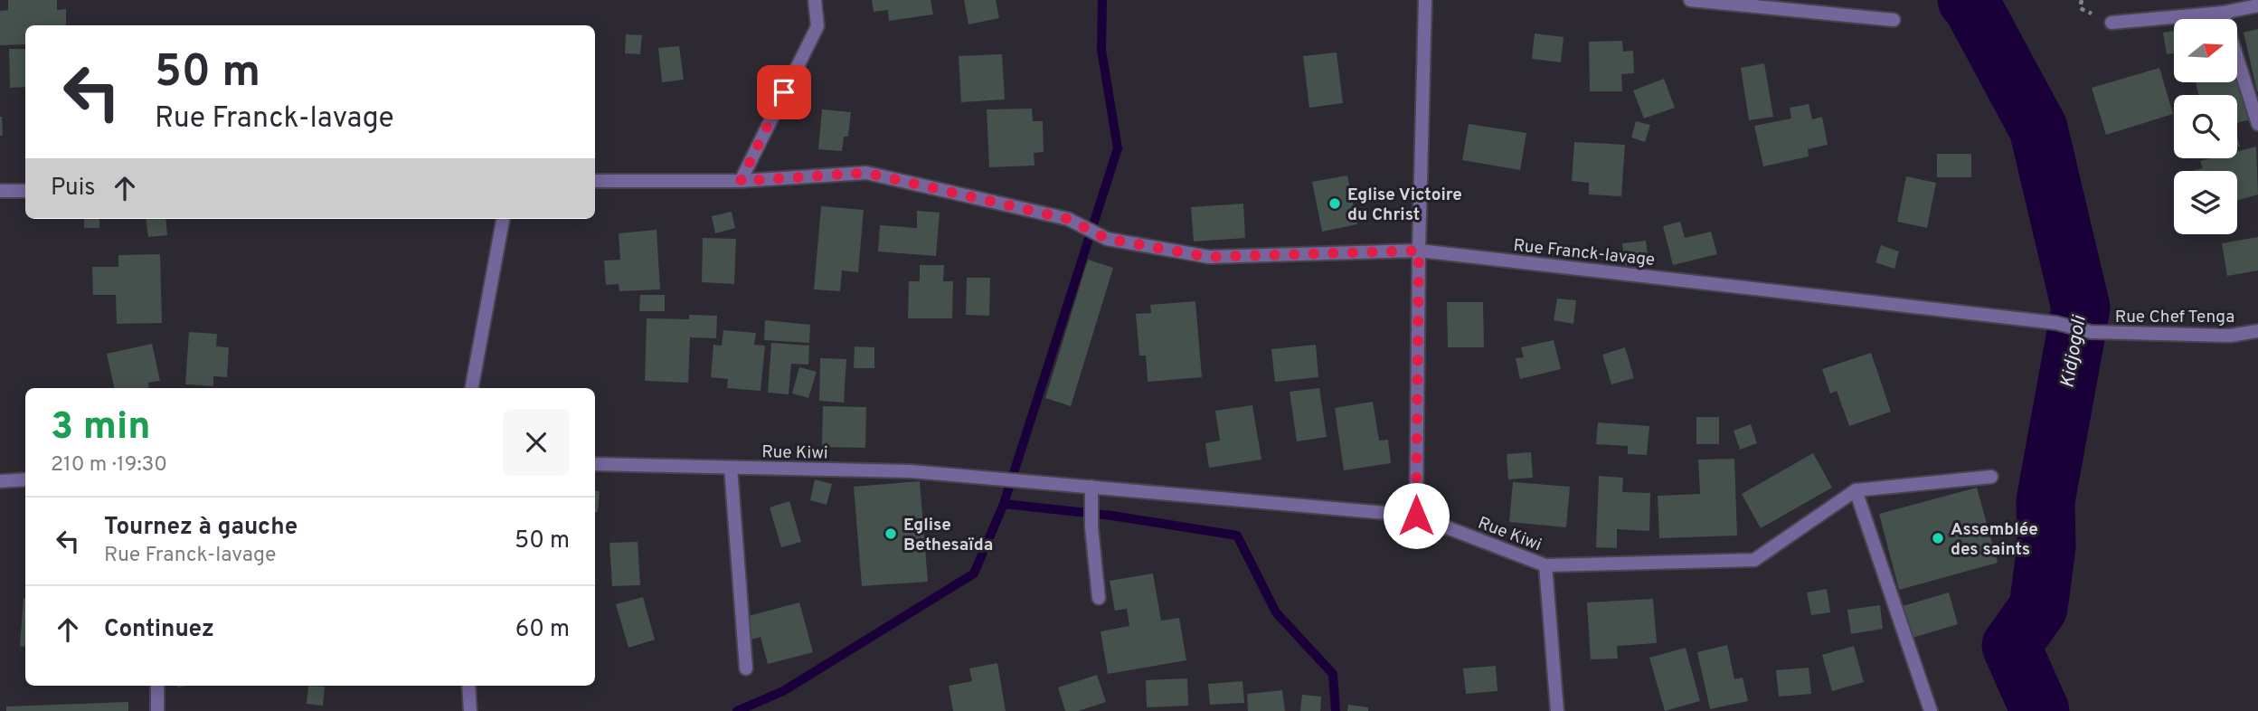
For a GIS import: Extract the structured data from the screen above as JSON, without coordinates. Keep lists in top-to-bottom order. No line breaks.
{"streets":{"street":["Rue Franck-lavage","Rue Chef Tenga","Rue Kiwi"]},"crossings":[["Rue Franck-lavage","Rue Chef Tenga"]],"water":["Kidjogoli"],"places":["Eglise Victoire du Christ","Eglise Bethesaïda","Assemblée des saints"],"north":"right","page":{"turn":["50 m","Rue Franck-lavage"],"then":"Puis","heading":["3 min","210 m · 19:30"],"list":[{"name":"Tournez à gauche","note":"Rue Franck-lavage","value":"50 m"},{"name":"Continuez","value":"60 m"}]}}
